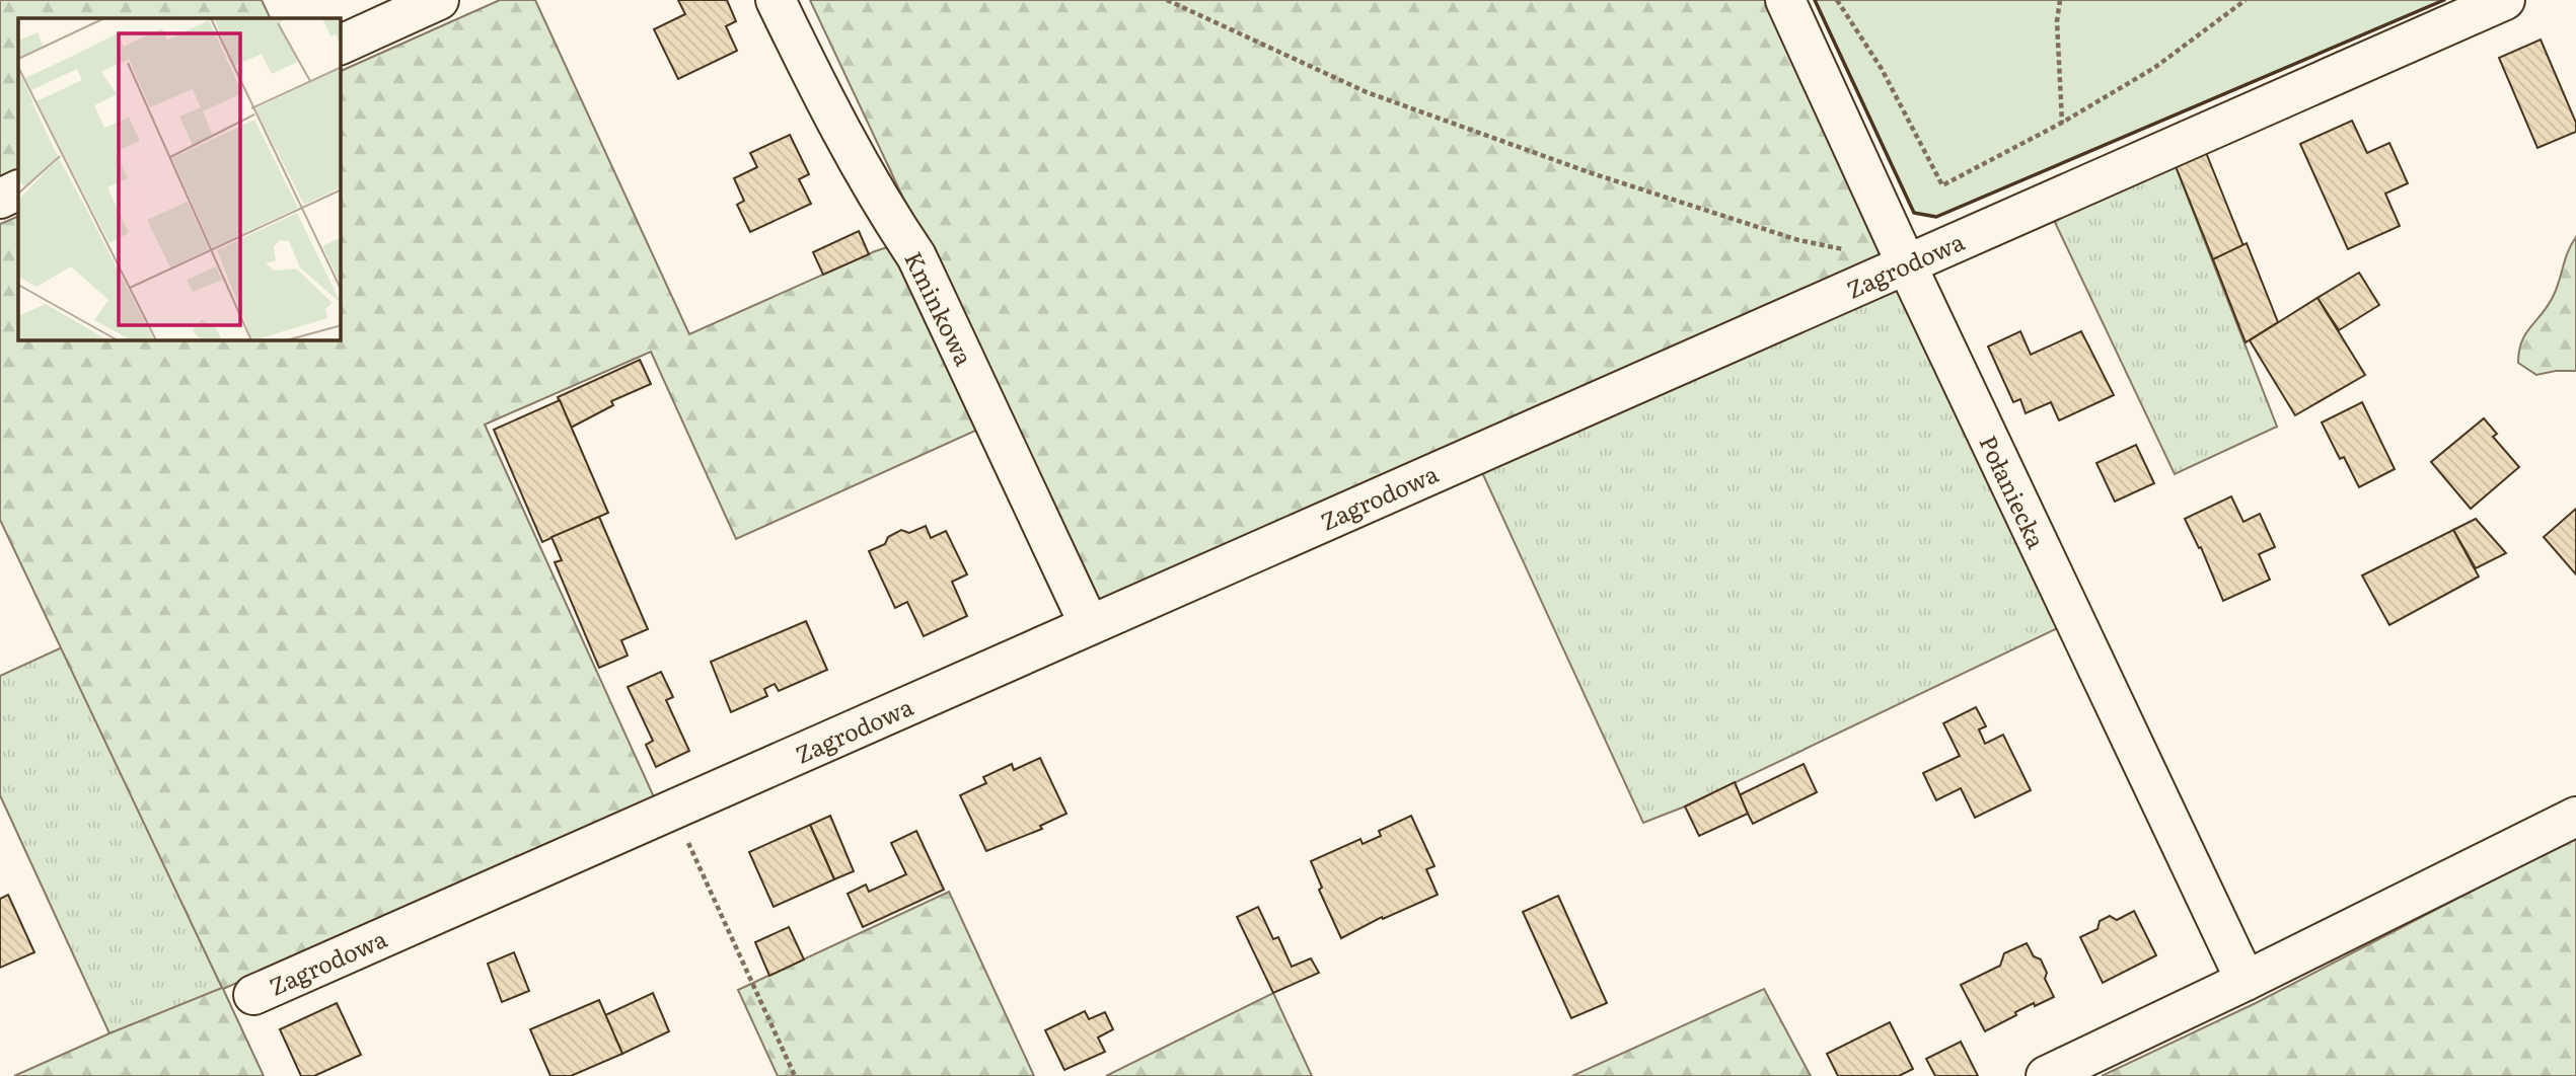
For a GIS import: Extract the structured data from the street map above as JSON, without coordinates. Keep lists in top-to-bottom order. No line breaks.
{"streets":{"street":["Zagrodowa","Kminkowa","Połaniecka"]},"crossings":[["Zagrodowa","Kminkowa"],["Zagrodowa","Połaniecka"]]}
